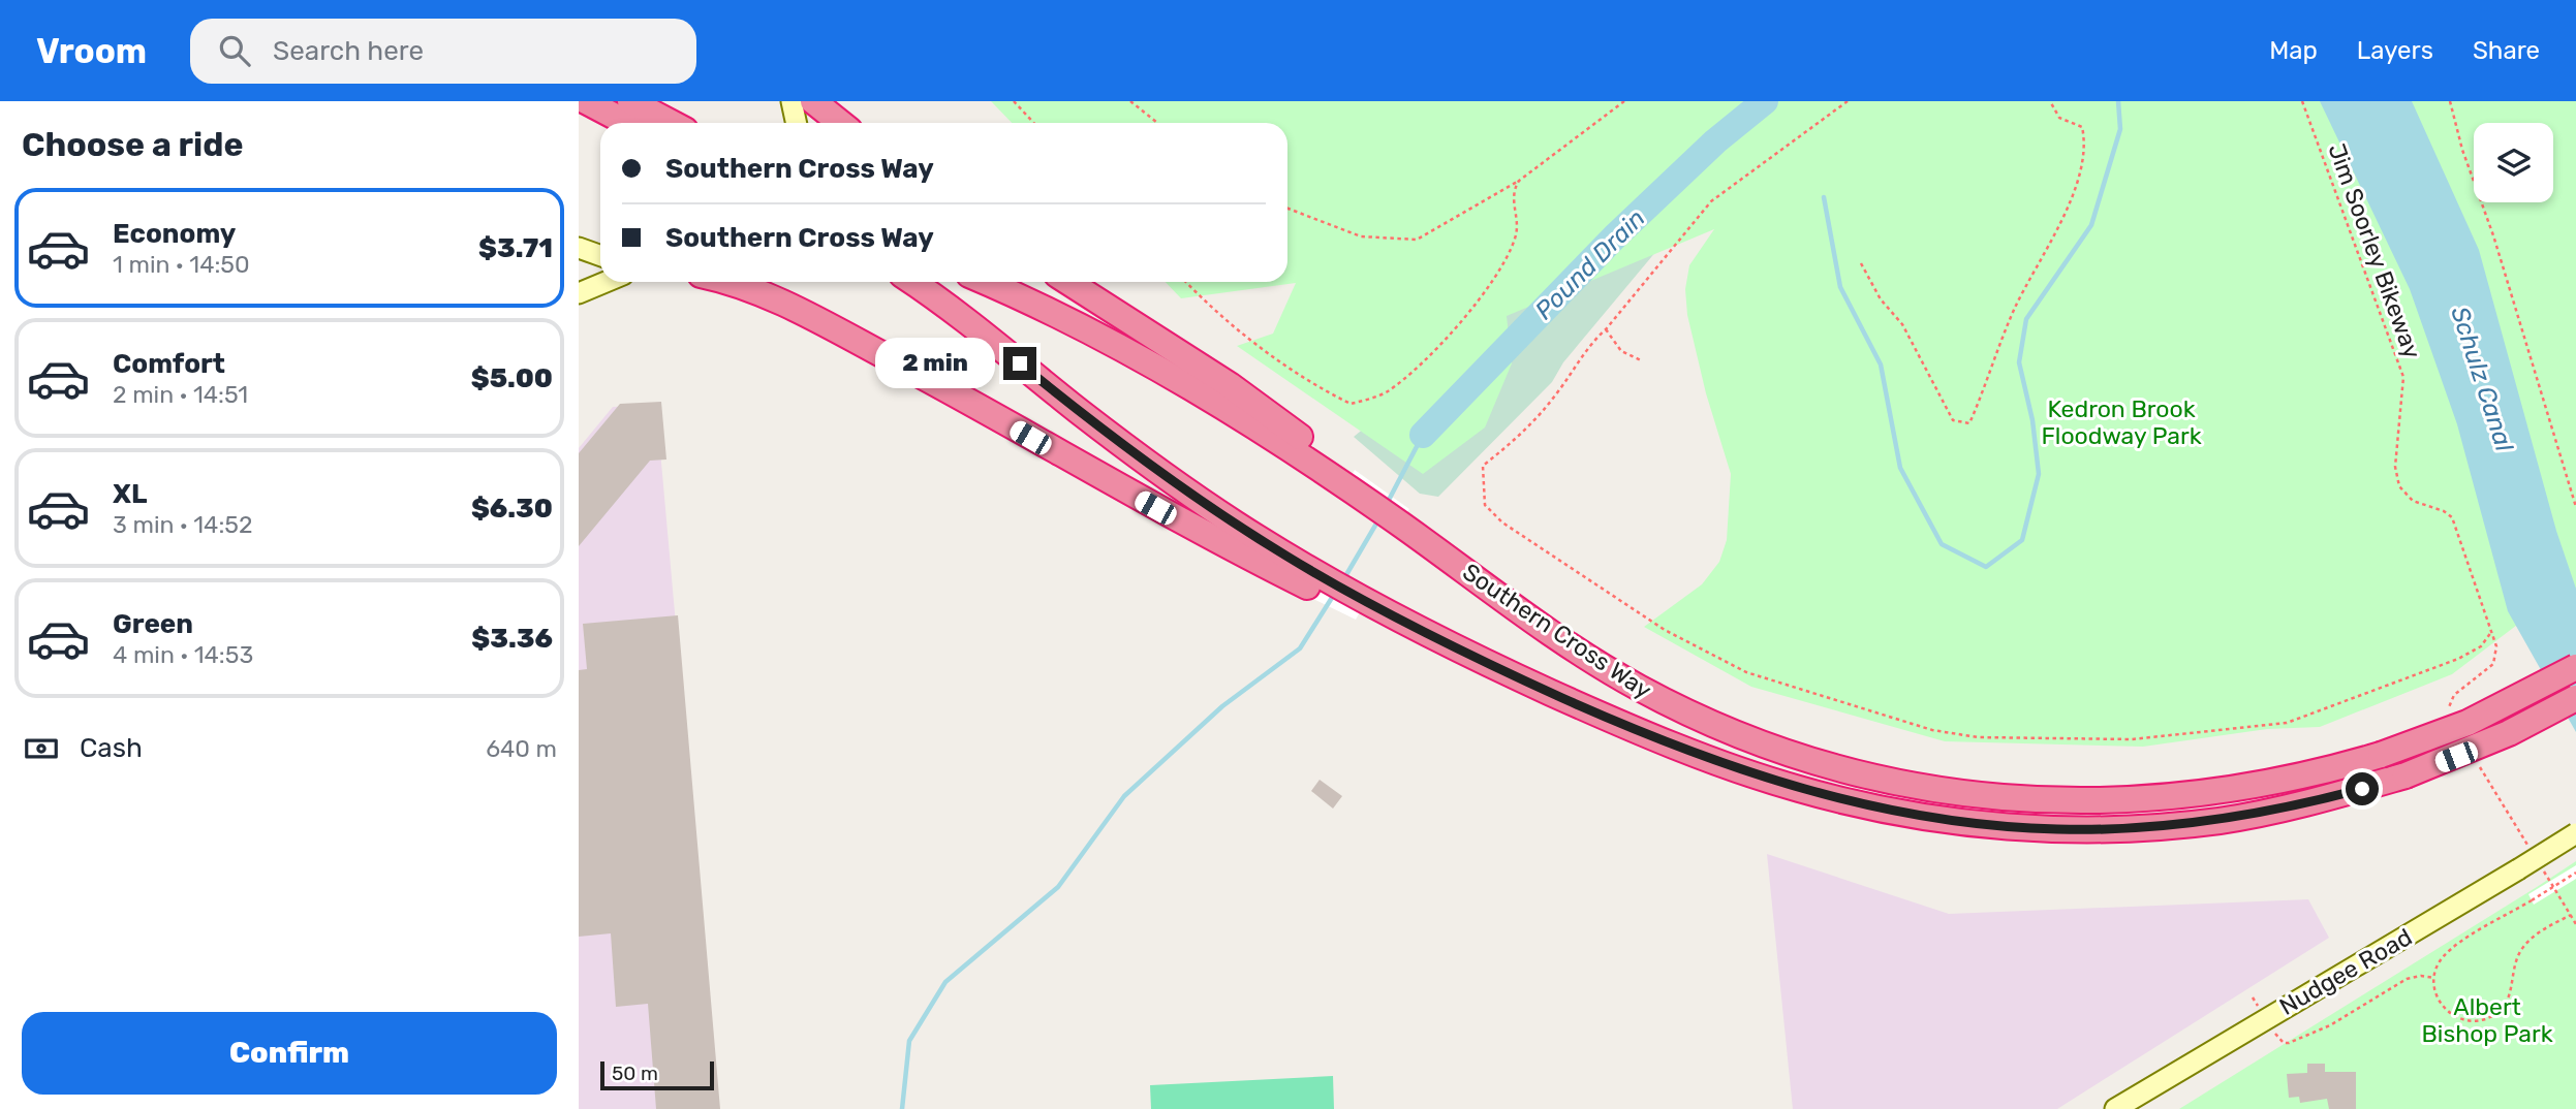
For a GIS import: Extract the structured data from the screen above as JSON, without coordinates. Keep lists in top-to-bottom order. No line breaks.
{"streets":{"highway":["Southern Cross Way"],"main road":["Nudgee Road"],"path":["Jim Soorley Bikeway"]},"water":["Pound Drain","Schulz Canal"],"parks":["Kedron Brook Floodway Park","Albert Bishop Park"],"scale_bar":"50 m","page":{"header":"Vroom","search":"Search here","nav":["Map","Layers","Share"],"heading":"Choose a ride","banner":["Southern Cross Way","Southern Cross Way"],"list":[{"name":"Economy","note":"1 min · 14:50","value":"$3.71"},{"name":"Comfort","note":"2 min · 14:51","value":"$5.00"},{"name":"XL","note":"3 min · 14:52","value":"$6.30"},{"name":"Green","note":"4 min · 14:53","value":"$3.36"}],"bubble":"2 min","pay":["Cash","640 m"],"buttons":"Confirm","scale":"50 m"}}
